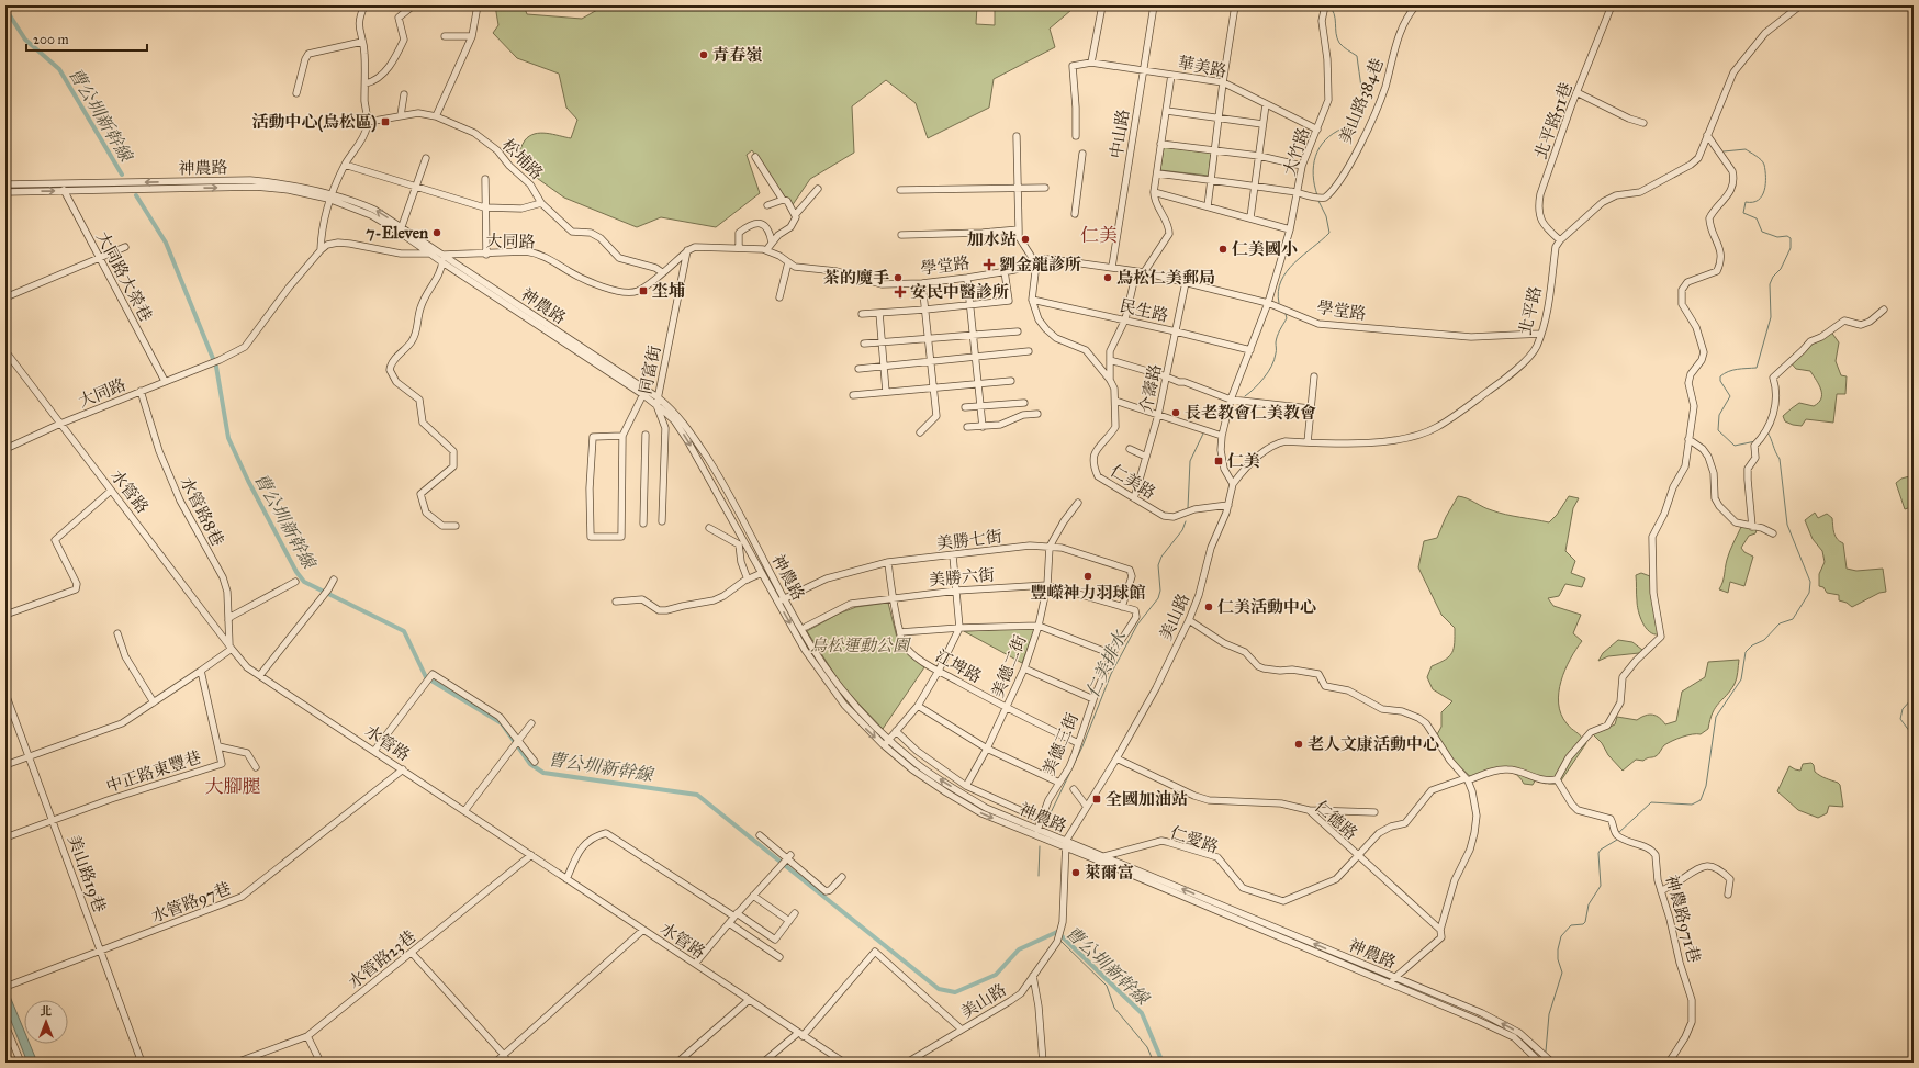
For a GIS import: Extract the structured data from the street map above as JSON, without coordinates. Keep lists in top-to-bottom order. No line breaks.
{"streets":{"street":["華美路","美山路384巷","北平路51巷","中山路","大竹路","松埔路","神農路","大同路","學堂路","大同路大榮巷","民生路","北平路","同富街","介壽路","仁美路","水管路","水管路8巷","美勝七街","美勝六街","美山路","江埤路","美德二街","美德三街","中正路東豐巷","仁德路","仁愛路","美山路19巷","水管路97巷","神農路971巷","水管路23巷"]},"crossings":[["華美路","中山路"],["華美路","大竹路"],["美山路384巷","大竹路"],["北平路51巷","北平路"],["中山路","學堂路"],["大竹路","學堂路"],["松埔路","大同路"],["神農路","大同路"],["神農路","大同路大榮巷"],["神農路","同富街"],["神農路","美勝七街"],["神農路","美山路"],["神農路","美德三街"],["神農路","仁愛路"],["大同路","大同路大榮巷"],["大同路","同富街"],["大同路","水管路"],["大同路","水管路8巷"],["學堂路","北平路"],["學堂路","介壽路"],["學堂路","仁美路"],["民生路","介壽路"],["民生路","仁美路"],["北平路","美山路"],["介壽路","仁美路"],["仁美路","美山路"],["水管路","水管路8巷"],["水管路","水管路97巷"],["水管路","水管路23巷"],["美勝七街","美勝六街"],["美勝七街","江埤路"],["美勝七街","美德二街"],["美勝七街","美德三街"],["美勝六街","江埤路"],["美勝六街","美德二街"],["美勝六街","美德三街"],["美山路","仁德路"],["江埤路","美德二街"],["江埤路","美德三街"],["中正路東豐巷","美山路19巷"],["仁德路","仁愛路"],["仁愛路","神農路971巷"],["美山路19巷","水管路97巷"]],"districts":["仁美","大腳腿"],"water":["曹公圳新幹線","仁美排水"],"parks":["鳥松運動公園"],"places":{"other":["青春嶺","7-Eleven","加水站","仁美國小","茶的魔手","鳥松仁美郵局","長老教會仁美教會","豐嶸神力羽球館","仁美活動中心","老人文康活動中心","萊爾富"],"transit":["活動中心(鳥松區)","坔埔","仁美","全國加油站"],"health":["劉金龍診所","安民中醫診所"]},"scale_bar":"200 m","north":"top"}
